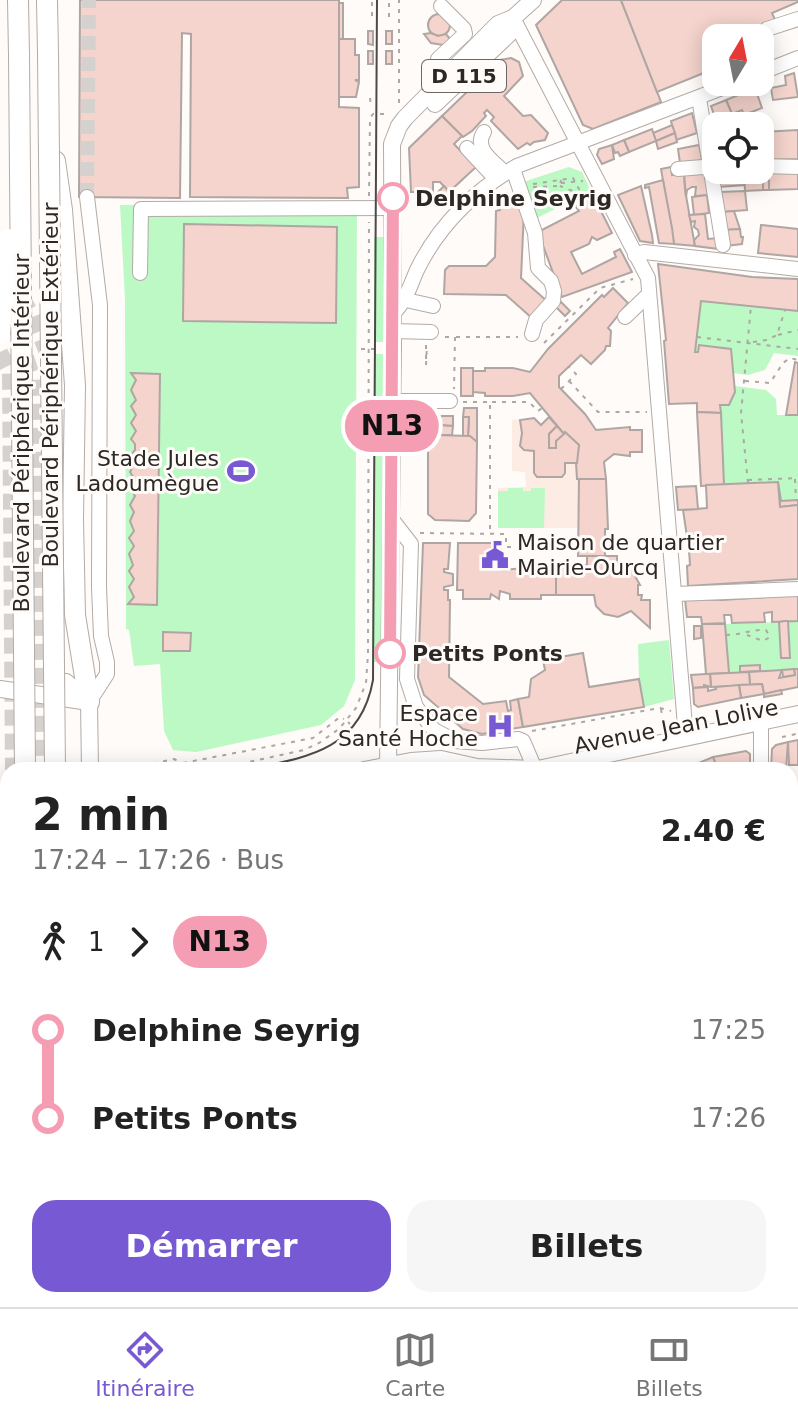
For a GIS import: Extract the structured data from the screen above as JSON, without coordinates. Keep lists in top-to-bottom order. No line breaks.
{"streets":{"highway":["Boulevard Périphérique Extérieur","Boulevard Périphérique Intérieur"],"main road":["D 115","Avenue Jean Lolive"]},"places":{"other":["Delphine Seyrig","Petits Ponts"],"sports":["Stade Jules Ladoumègue"],"public building":["Maison de quartier Mairie-Ourcq"],"hospital":["Espace Santé Hoche"]},"lines":["bus line N13"],"north":"top","page":{"on_map":"N13","heading":["2 min","17:24 – 17:26 · Bus","2.40 €"],"legs":["1","N13"],"list":[{"name":"Delphine Seyrig","value":"17:25"},{"name":"Petits Ponts","value":"17:26"}],"buttons":["Démarrer","Billets"],"tabs":["Itinéraire","Carte","Billets"]}}
